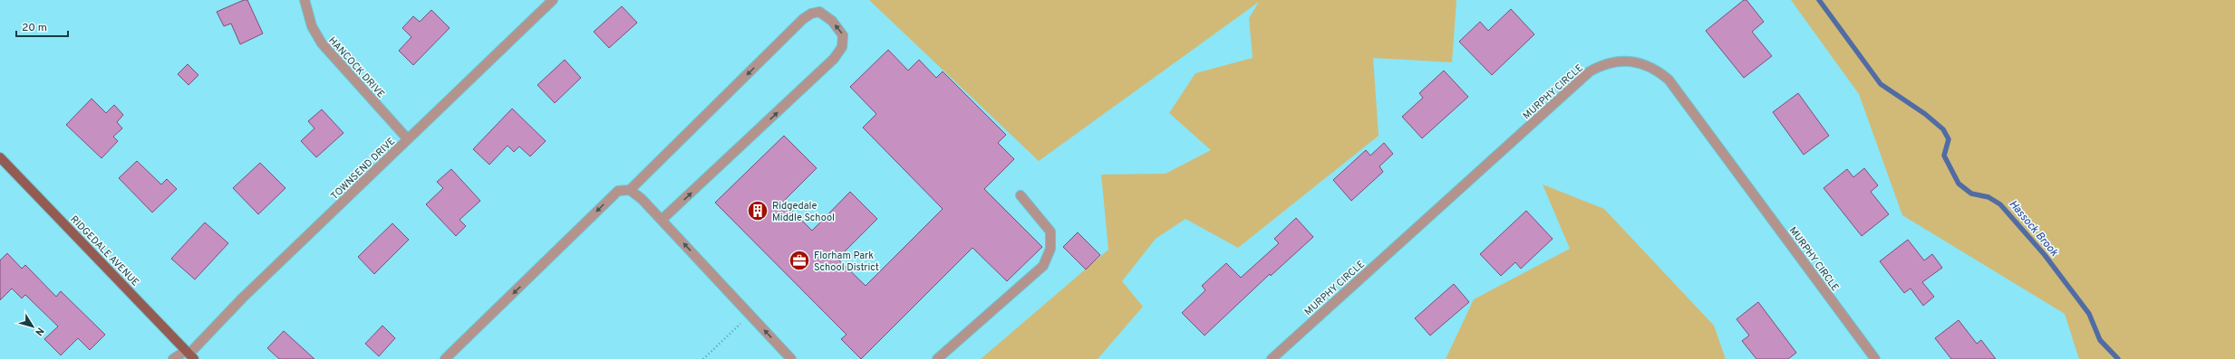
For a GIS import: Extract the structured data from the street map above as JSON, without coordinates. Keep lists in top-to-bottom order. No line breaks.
{"streets":{"main road":["RIDGEDALE AVENUE"],"street":["HANCOCK DRIVE","MURPHY CIRCLE","TOWNSEND DRIVE"]},"crossings":[["HANCOCK DRIVE","TOWNSEND DRIVE"],["TOWNSEND DRIVE","RIDGEDALE AVENUE"]],"water":["Hassock Brook"],"places":{"building":["Ridgedale Middle School"],"office":["Florham Park School District"]},"scale_bar":"20 m","north":"bottom right"}
